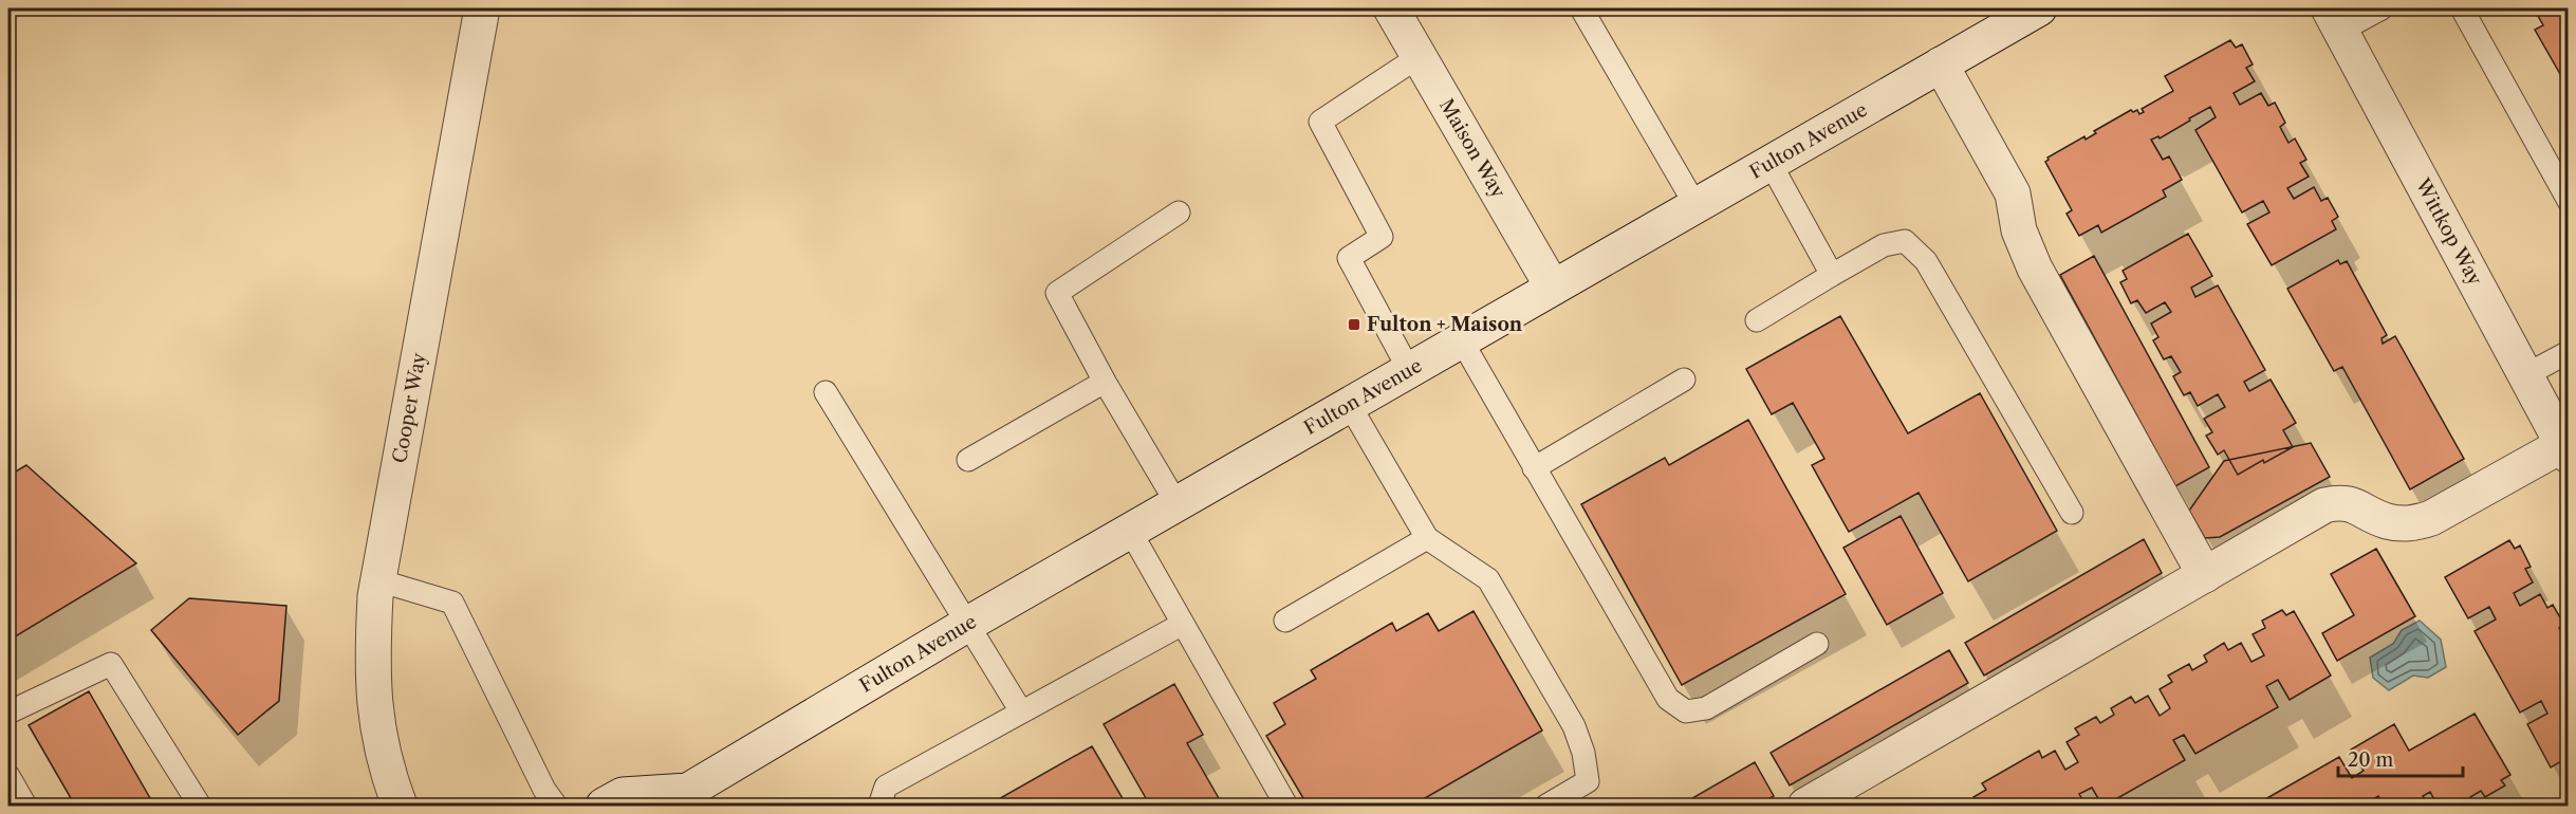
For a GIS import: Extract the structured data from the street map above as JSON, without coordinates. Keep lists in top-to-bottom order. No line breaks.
{"streets":{"street":["Fulton Avenue","Maison Way","Wittkop Way","Cooper Way"]},"crossings":[["Fulton Avenue","Maison Way"]],"places":{"transit":["Fulton + Maison"]},"scale_bar":"20 m"}
